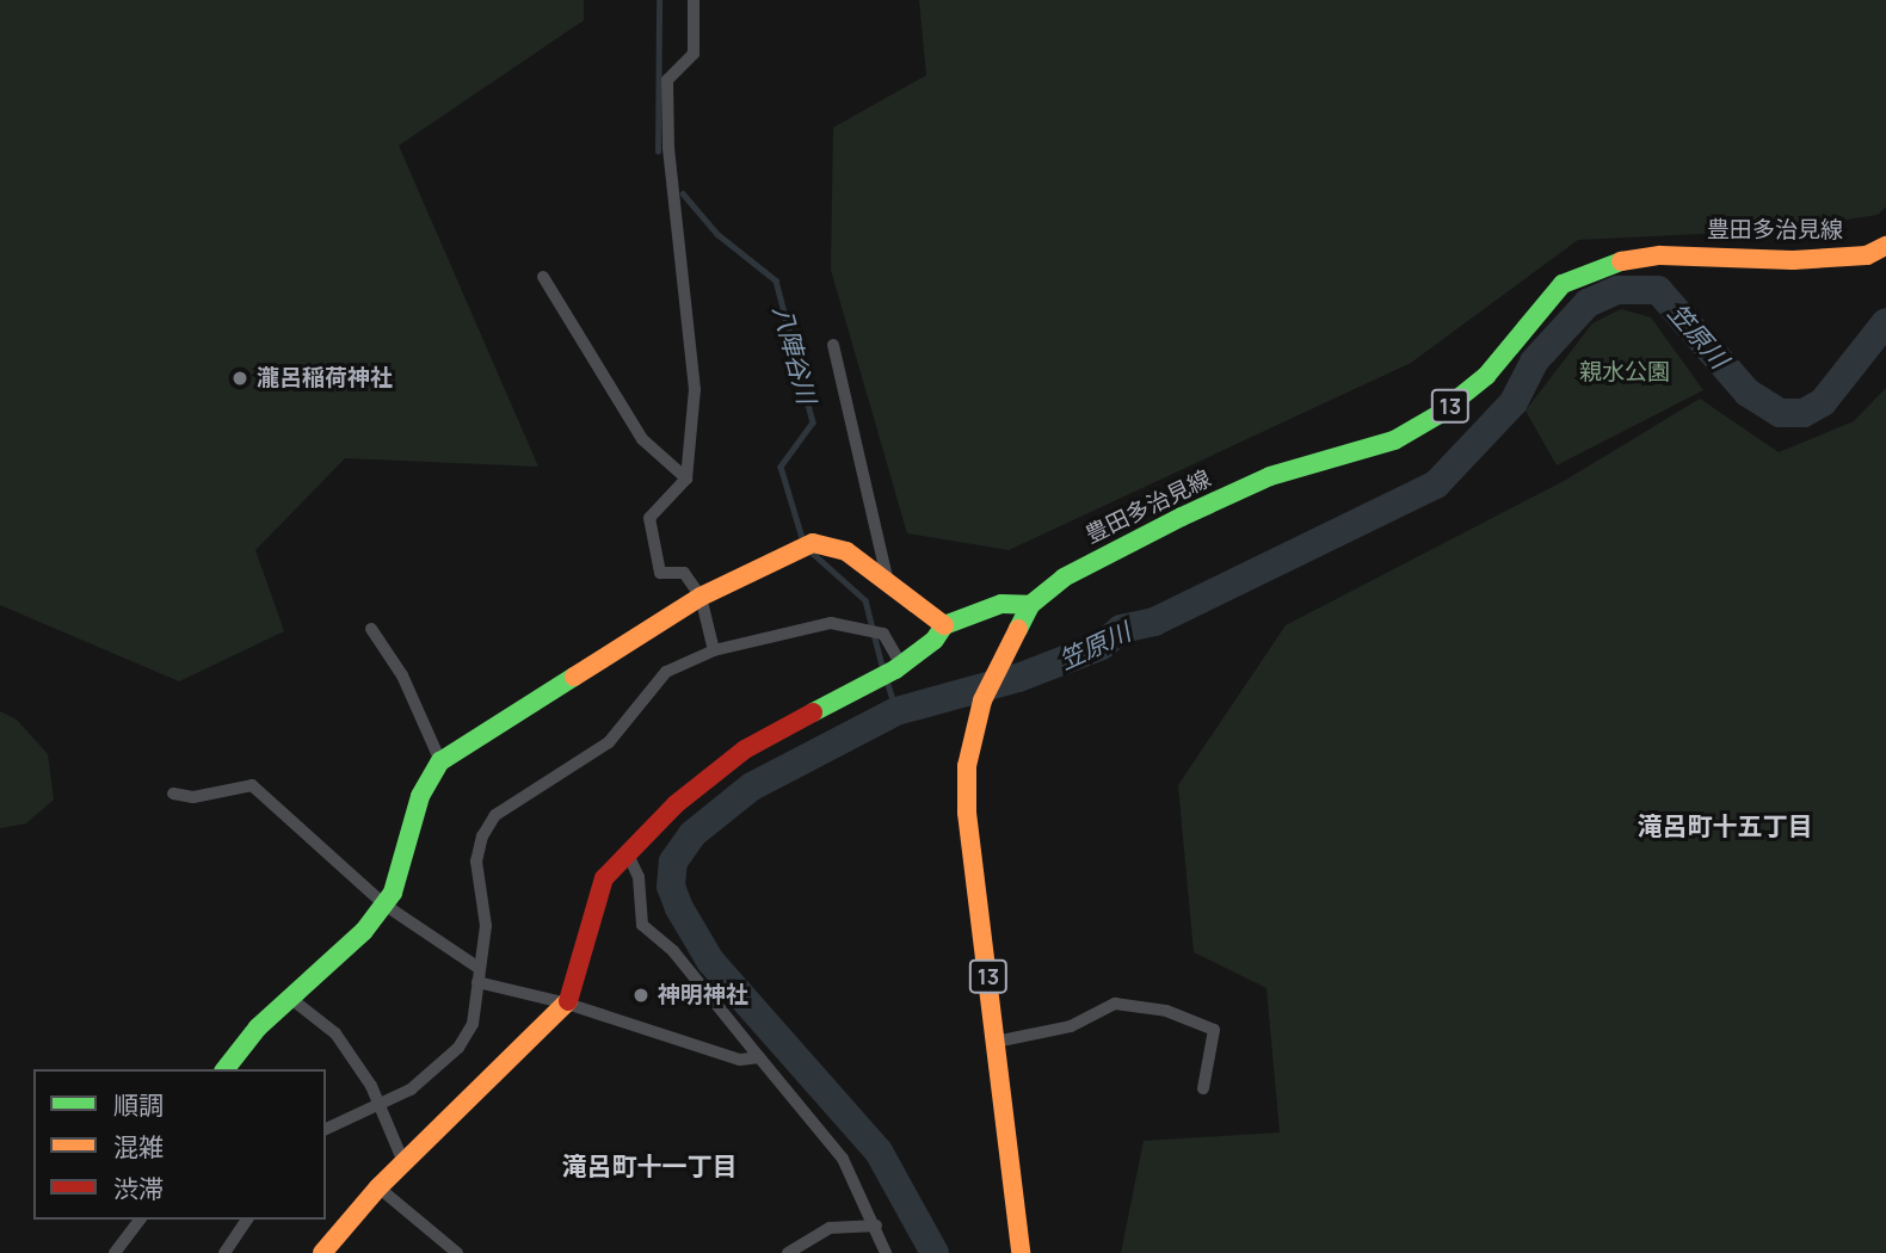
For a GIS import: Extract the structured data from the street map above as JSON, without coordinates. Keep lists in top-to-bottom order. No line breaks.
{"streets":{"street":["豊田多治見線","13"]},"crossings":[["豊田多治見線","13"]],"districts":["滝呂町十五丁目","滝呂町十一丁目"],"water":["笠原川","八陣谷川"],"parks":["親水公園"],"places":["瀧呂稲荷神社","神明神社"],"legend":["順調","混雑","渋滞"]}
